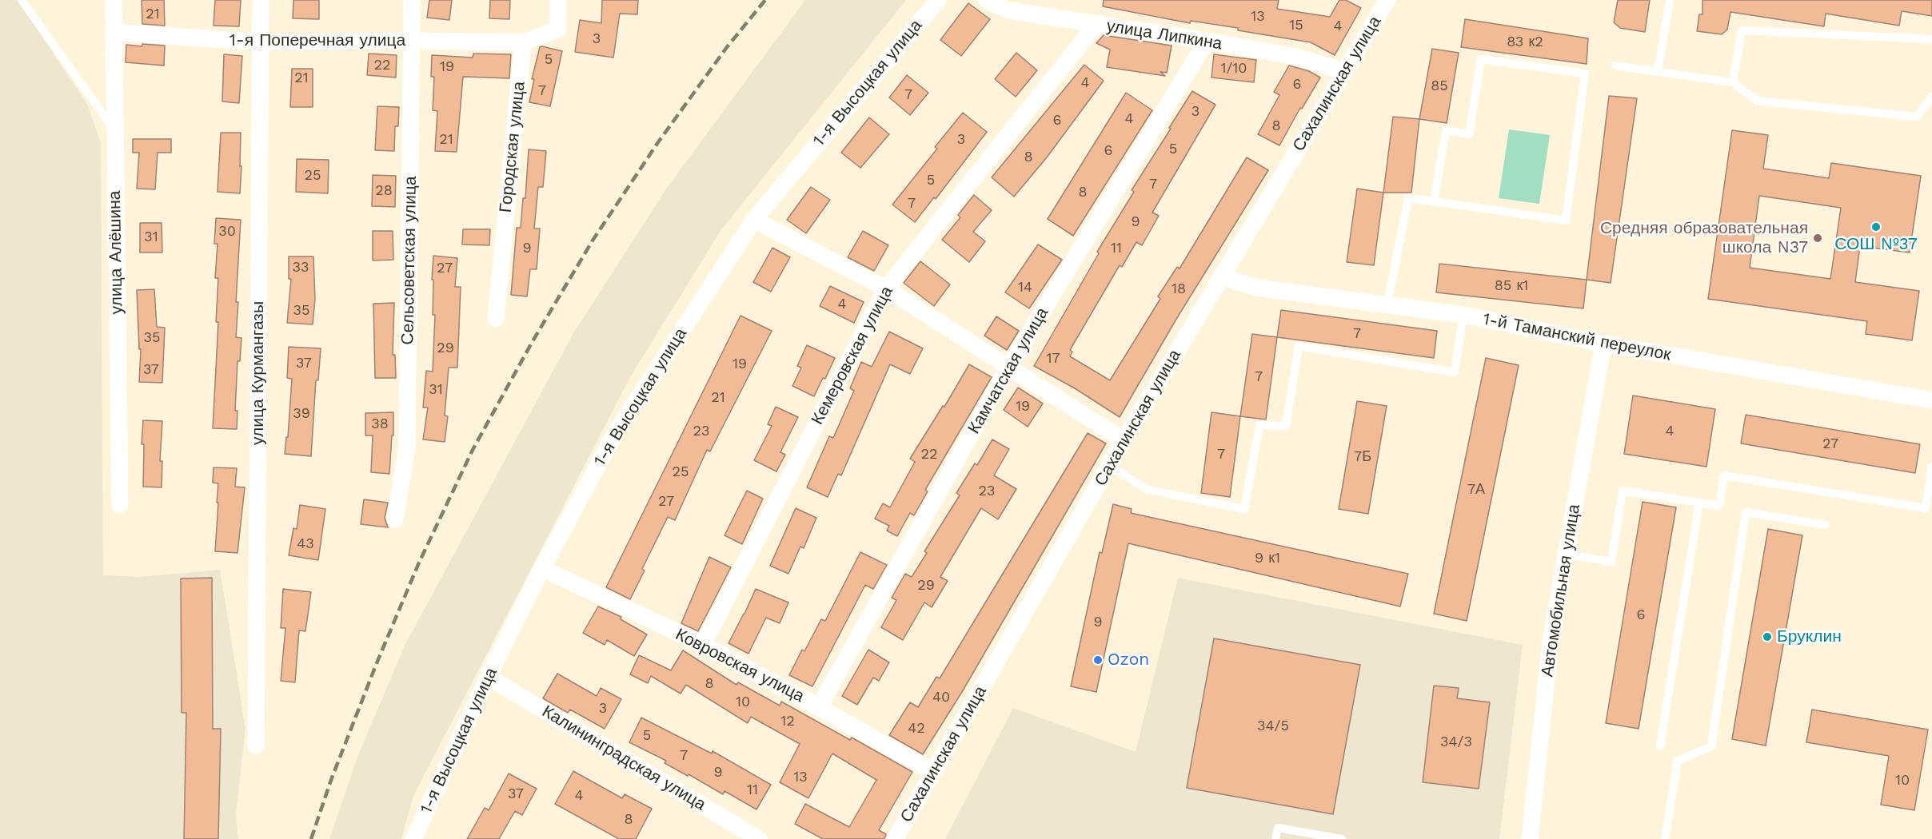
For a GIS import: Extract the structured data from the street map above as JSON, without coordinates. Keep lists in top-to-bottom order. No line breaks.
{"streets":{"street":["улица Липкина","1-я Поперечная улица","1-я Высоцкая улица","Сахалинская улица","Городская улица","улица Алёшина","Сельсоветская улица","1-й Таманский переулок","Кемеровская улица","Камчатская улица","улица Курмангазы","Автомобильная улица","Ковровская улица","Калининградская улица"]},"crossings":[["улица Липкина","Сахалинская улица"],["улица Липкина","Кемеровская улица"],["улица Липкина","Камчатская улица"],["1-я Поперечная улица","Городская улица"],["1-я Поперечная улица","улица Алёшина"],["1-я Поперечная улица","Сельсоветская улица"],["1-я Поперечная улица","улица Курмангазы"],["1-я Высоцкая улица","Ковровская улица"],["1-я Высоцкая улица","Калининградская улица"],["Сахалинская улица","1-й Таманский переулок"],["Сахалинская улица","Ковровская улица"],["1-й Таманский переулок","Автомобильная улица"],["Кемеровская улица","Ковровская улица"],["Камчатская улица","Ковровская улица"]],"places":["СОШ №37","Средняя образовательная школа N37","Бруклин","Ozon"],"house_numbers":["21","13","15","4","3","83 к2","5","22","19","1/10","21","4","6","85","7","7","3","4","6","8","21","3","5","6","8","25","5","7","28","8","7","9","30","31","9","11","33","27","85 к1","14","18","4","35","7","35","29","17","37","19","37","7","31","21","19","39","38","23","4","27","22","7","7Б","25","7А","23","27","43","9 к1","29","6","9","8","40","10","3","12","34/5","42","5","34/3","7","9","13","10","11","37","4","8"]}
